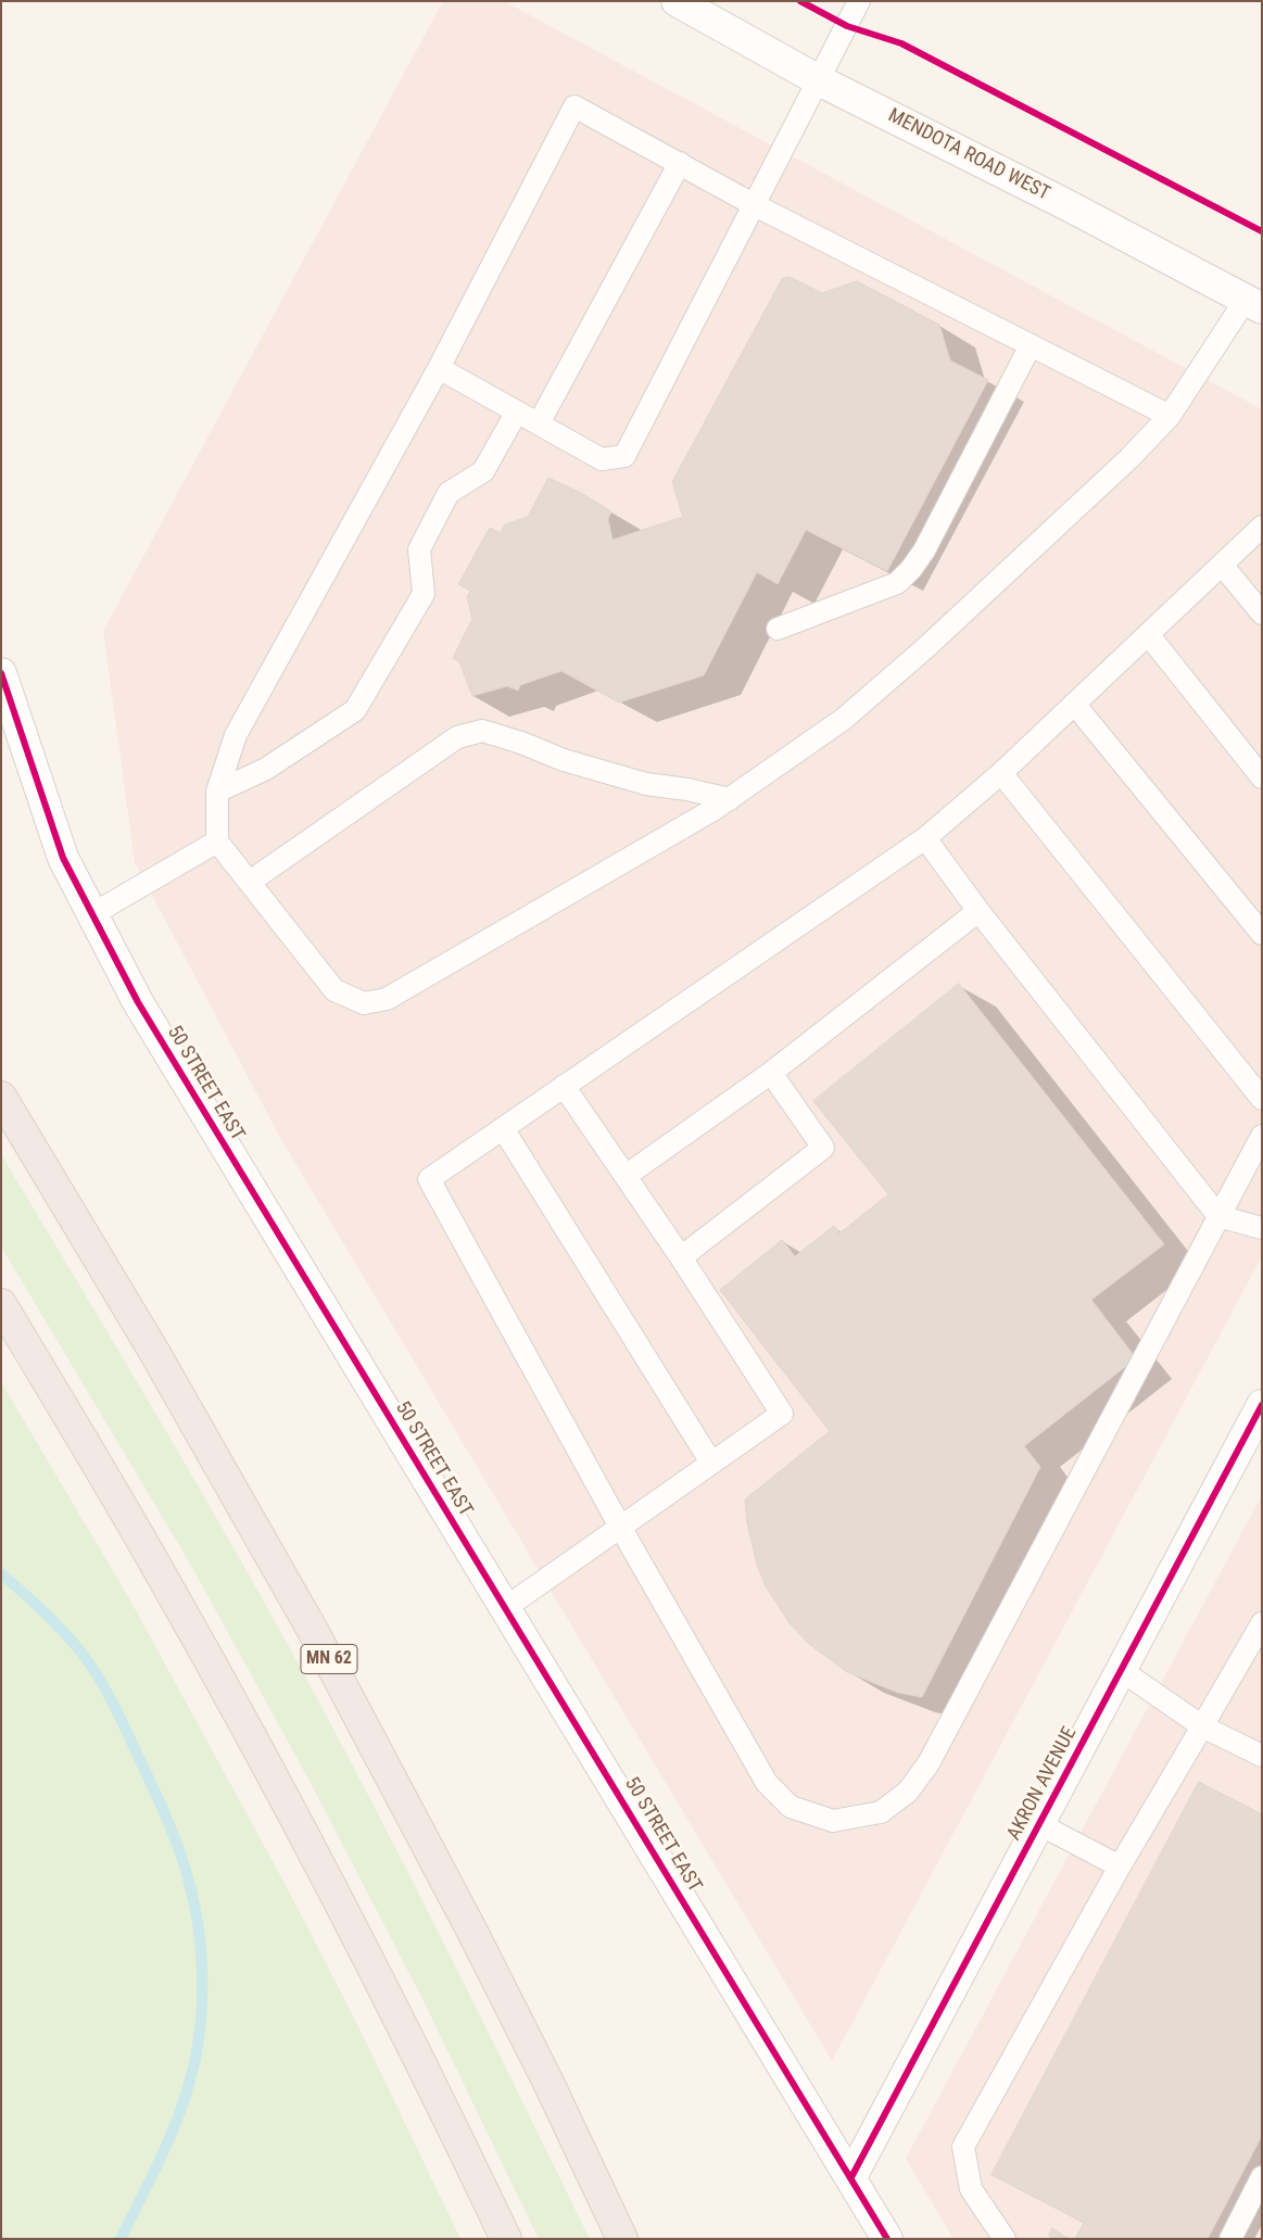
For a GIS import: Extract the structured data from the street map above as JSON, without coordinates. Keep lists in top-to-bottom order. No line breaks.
{"streets":{"highway":["MN 62"],"street":["MENDOTA ROAD WEST","50 STREET EAST","AKRON AVENUE"]},"crossings":[["50 STREET EAST","AKRON AVENUE"]]}
